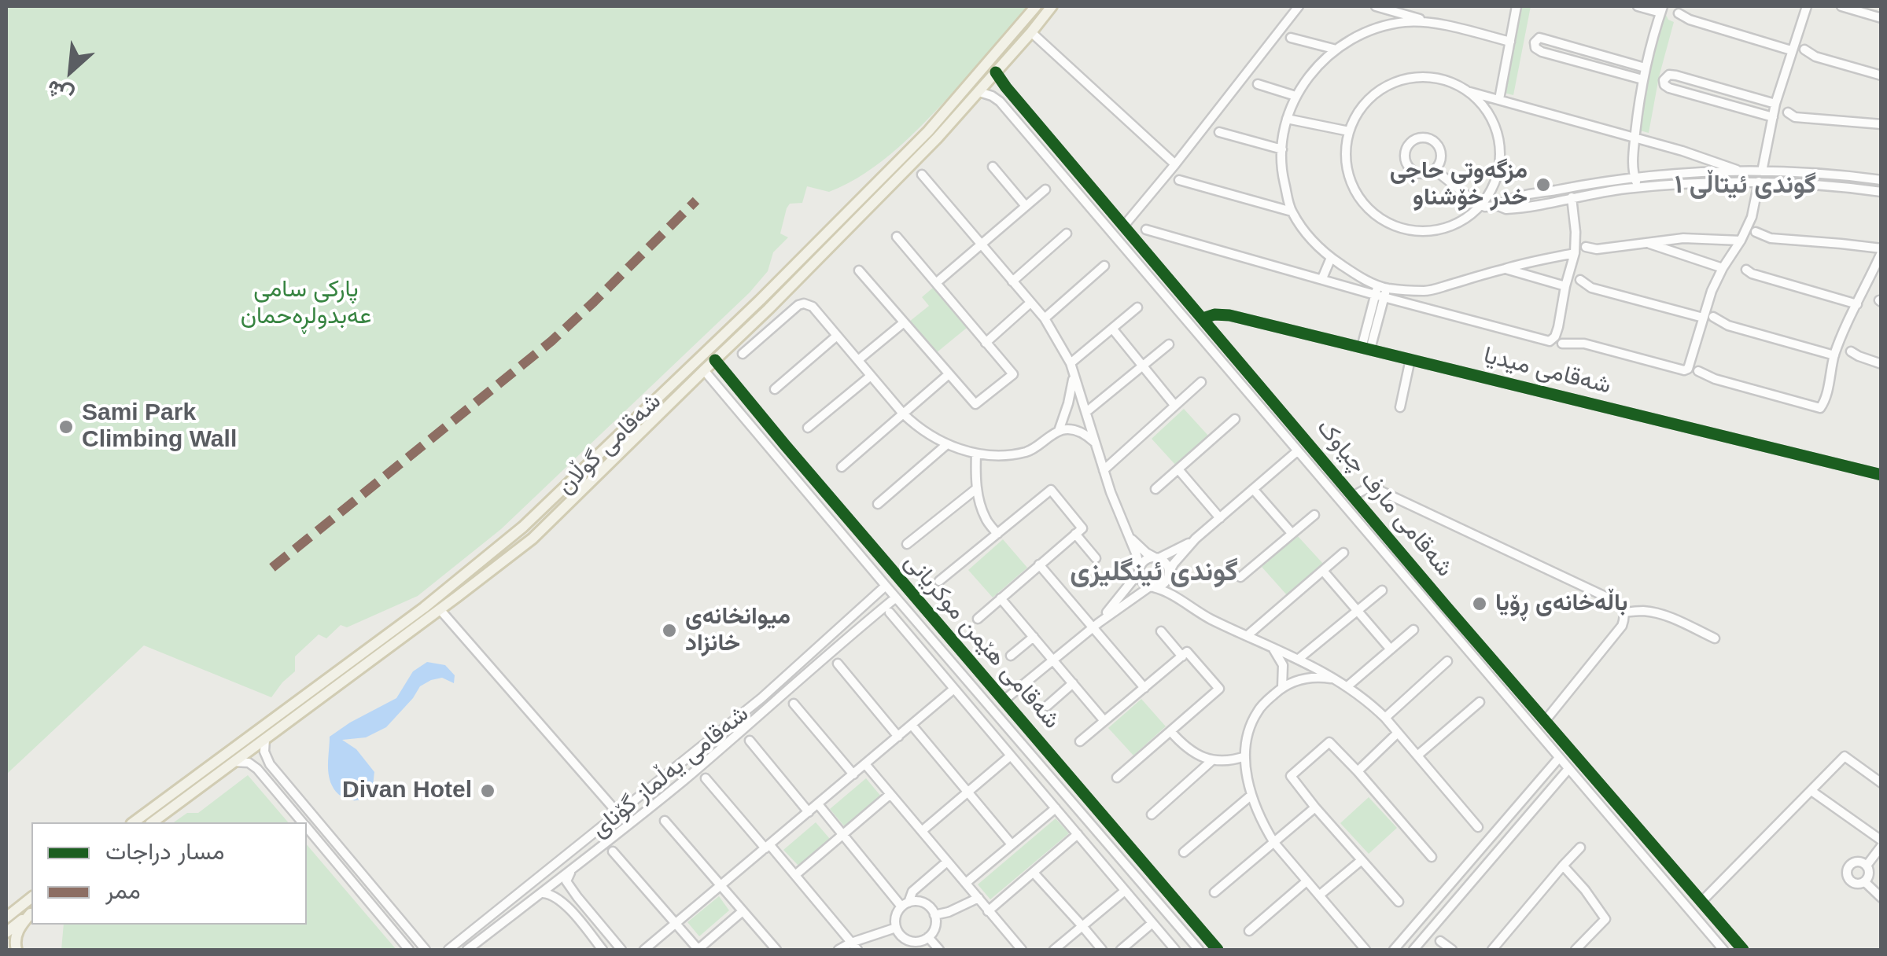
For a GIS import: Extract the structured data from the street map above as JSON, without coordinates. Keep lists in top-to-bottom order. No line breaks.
{"streets":{"main road":["شەقامی گوڵان"],"street":["شەقامی میدیا","شەقامی مارف چیاوک","شەقامی هێمن موکریانی","شەقامی یەڵماز گۆنای"]},"crossings":[["شەقامی میدیا","شەقامی مارف چیاوک"],["شەقامی گوڵان","شەقامی مارف چیاوک"],["شەقامی گوڵان","شەقامی هێمن موکریانی"],["شەقامی هێمن موکریانی","شەقامی یەڵماز گۆنای"]],"districts":["گوندی ئیتاڵی ١","گوندی ئینگلیزی"],"parks":["پارکی سامی عەبدولڕەحمان"],"places":["مزگه‌وتی حاجی خدر خۆشناو","Sami Park Climbing Wall","باڵەخانەی ڕۆیا","میوانخانەی خانزاد","Divan Hotel"],"legend":["مسار دراجات","ممر"],"north":"bottom left"}
